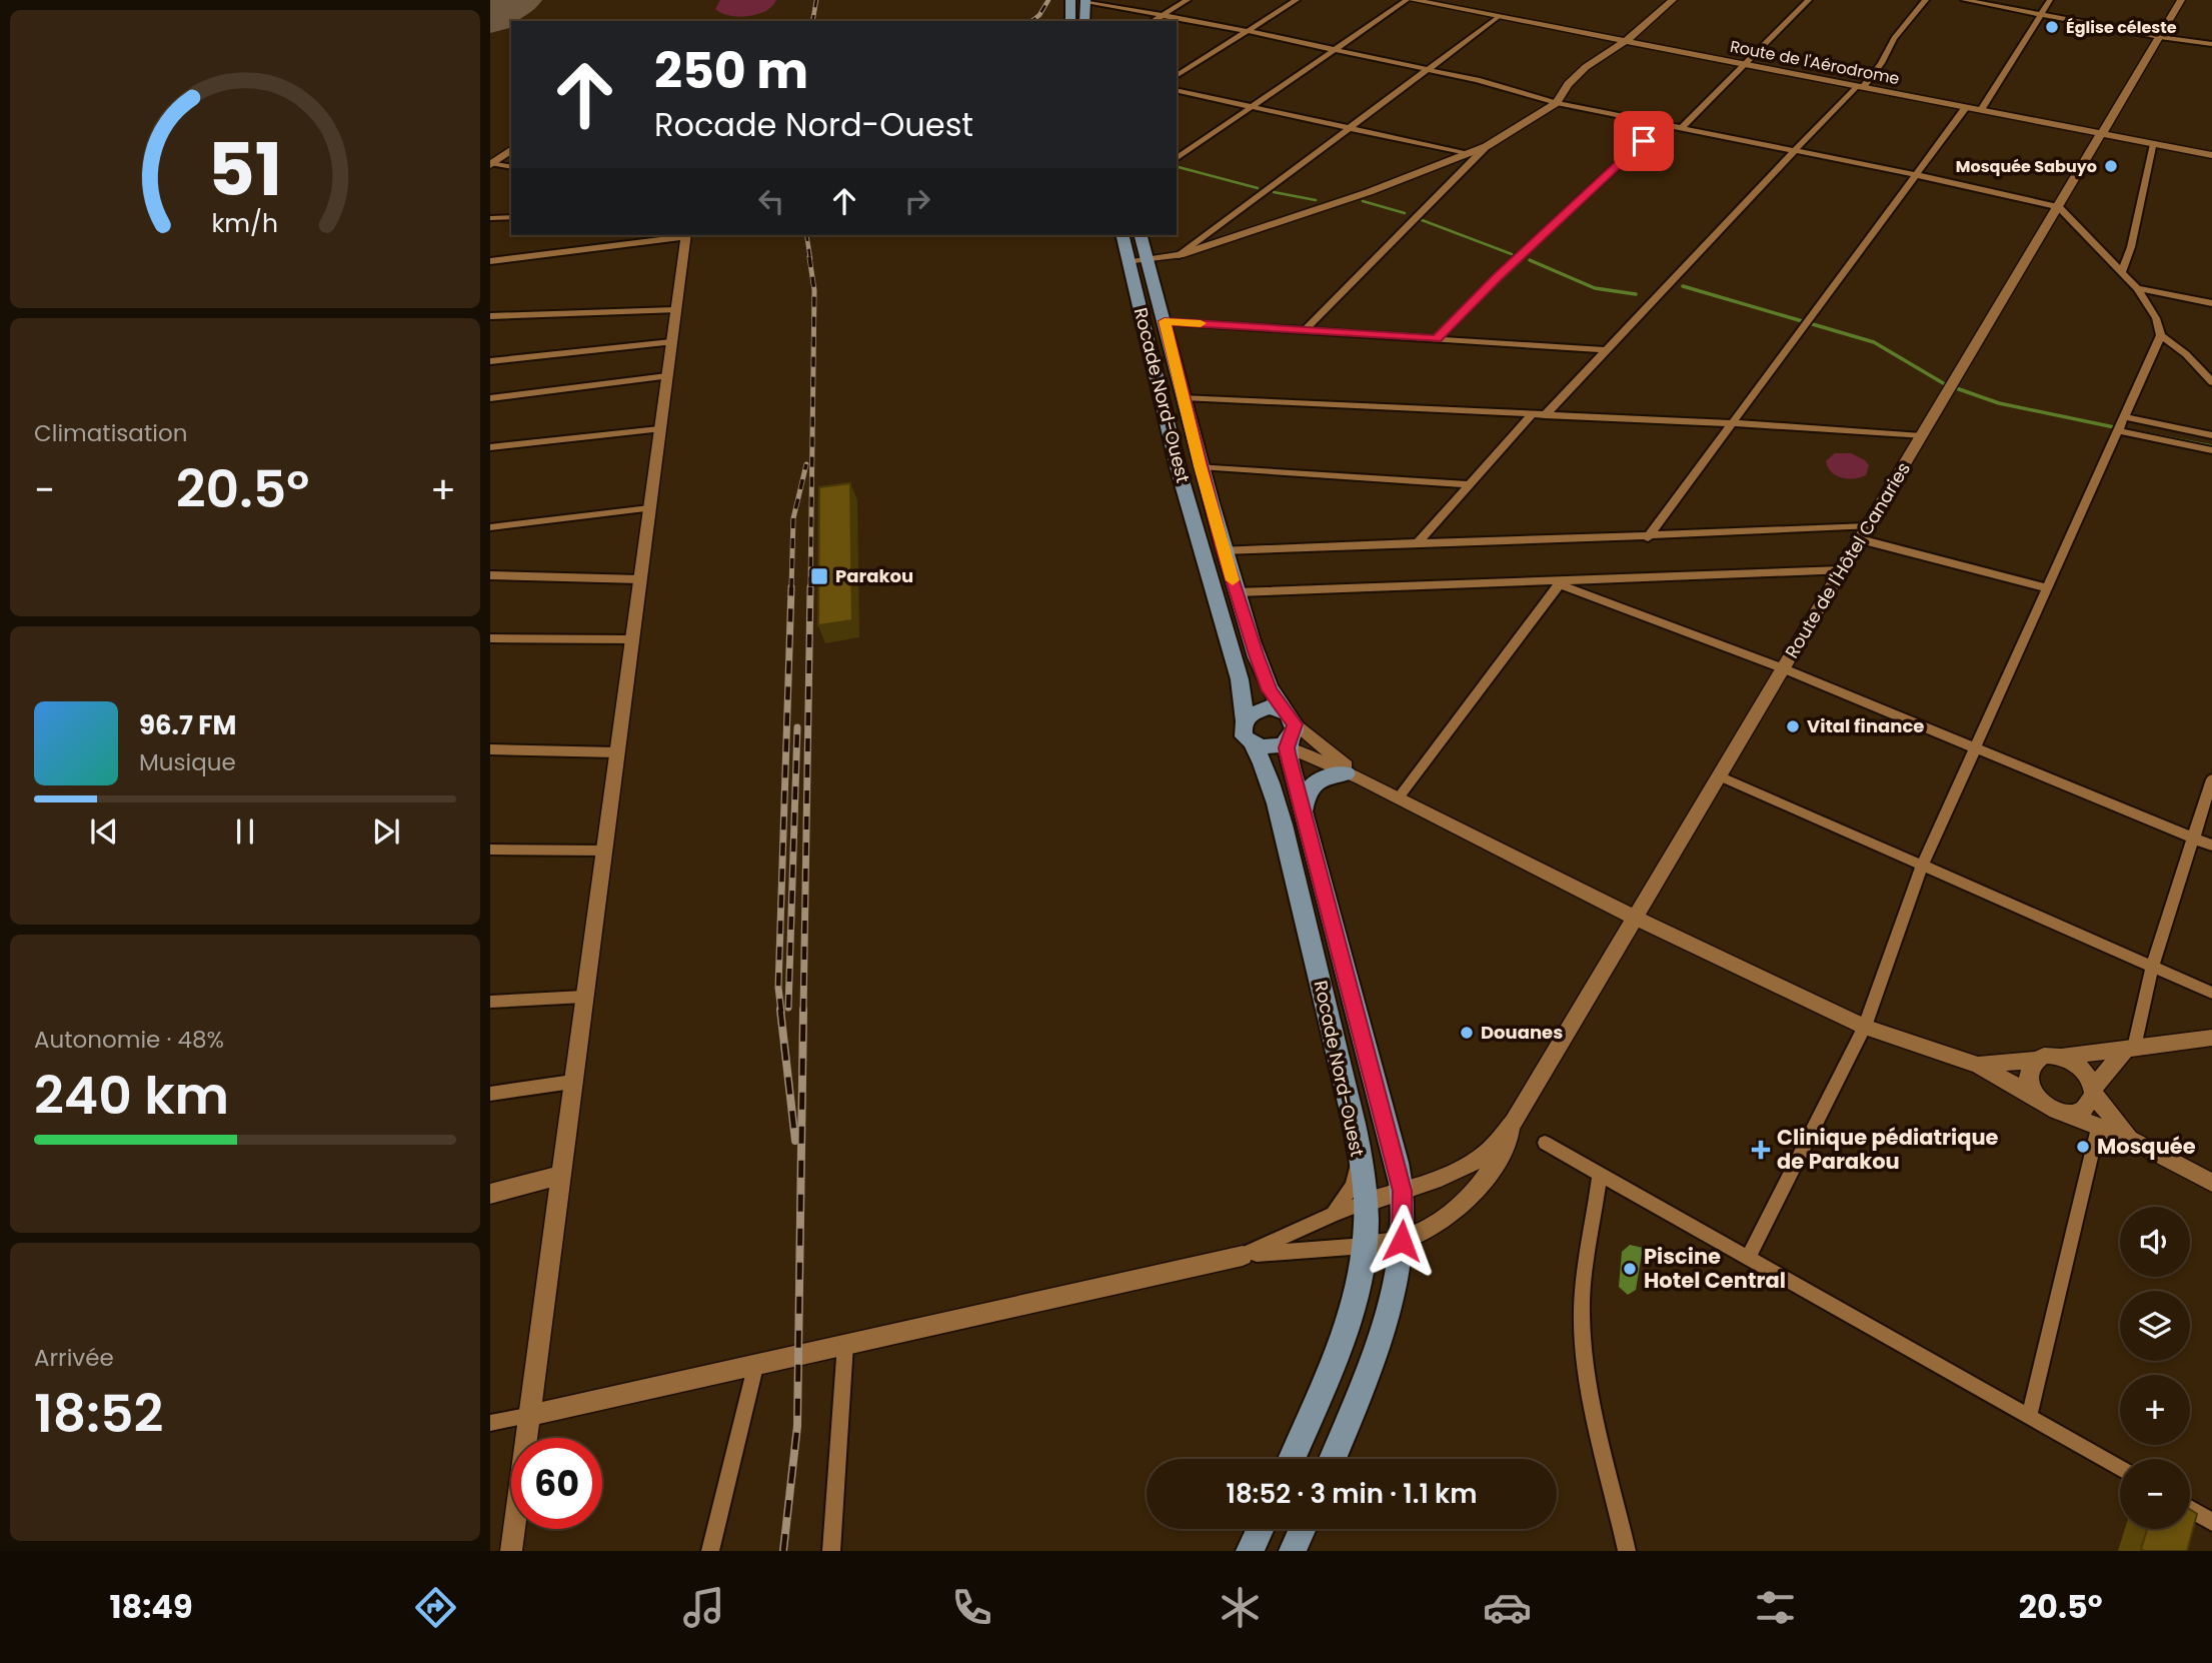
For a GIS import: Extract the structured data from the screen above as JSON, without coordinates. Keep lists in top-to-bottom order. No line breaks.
{"streets":{"main road":["Rocade Nord-Ouest"],"street":["Route de l'Aérodrome","Route de l'Hôtel Canaries"]},"crossings":[["Route de l'Aérodrome","Route de l'Hôtel Canaries"],["Rocade Nord-Ouest","Route de l'Hôtel Canaries"]],"places":{"other":["Église céleste","Mosquée Sabuyo","Vital finance","Douanes","Mosquée","Piscine Hotel Central"],"transit":["Parakou"],"health":["Clinique pédiatrique de Parakou"]},"page":{"turn":["250 m","Rocade Nord-Ouest"],"tile":["Climatisation",["Autonomie · 48%","240 km"],["Arrivée","18:52"]],"heat":["−","20.5°","+"],"song":["96.7 FM","Musique"],"map_buttons":["+","−"],"limit":"60","trip":"18:52 · 3 min · 1.1 km","tabs":["18:49","20.5°"],"gauge":["51","km/h"]}}
